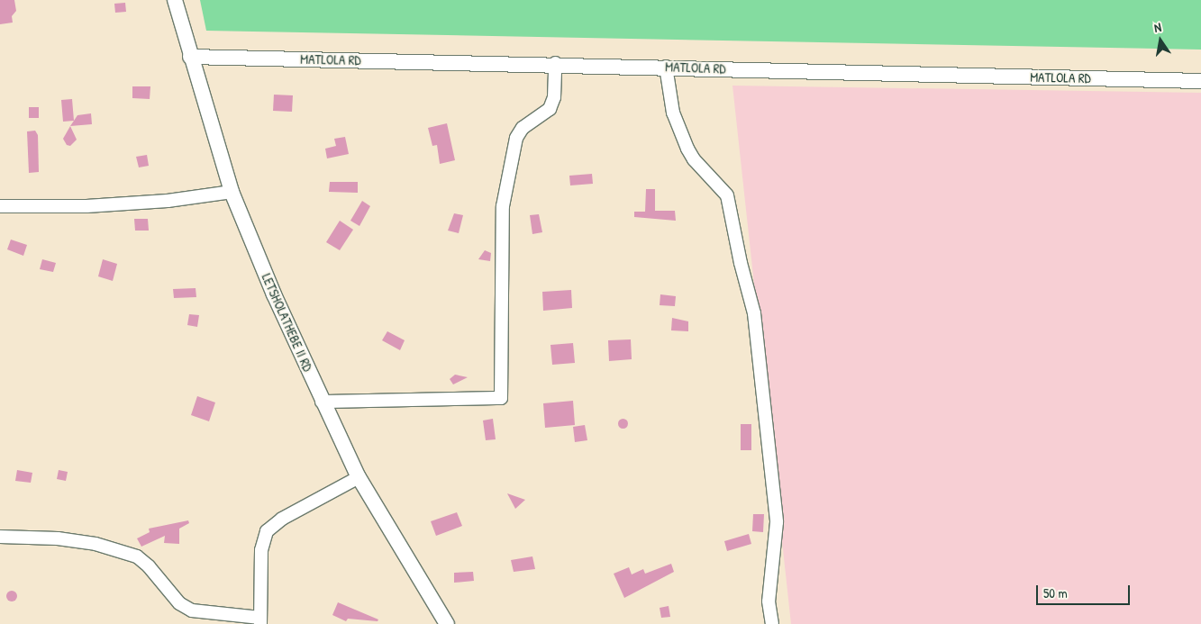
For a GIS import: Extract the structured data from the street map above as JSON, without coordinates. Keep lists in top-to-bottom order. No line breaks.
{"streets":{"street":["MATLOLA RD","LETSHOLATHEBE II RD"]},"crossings":[["MATLOLA RD","LETSHOLATHEBE II RD"]],"scale_bar":"50 m","north":"top"}
